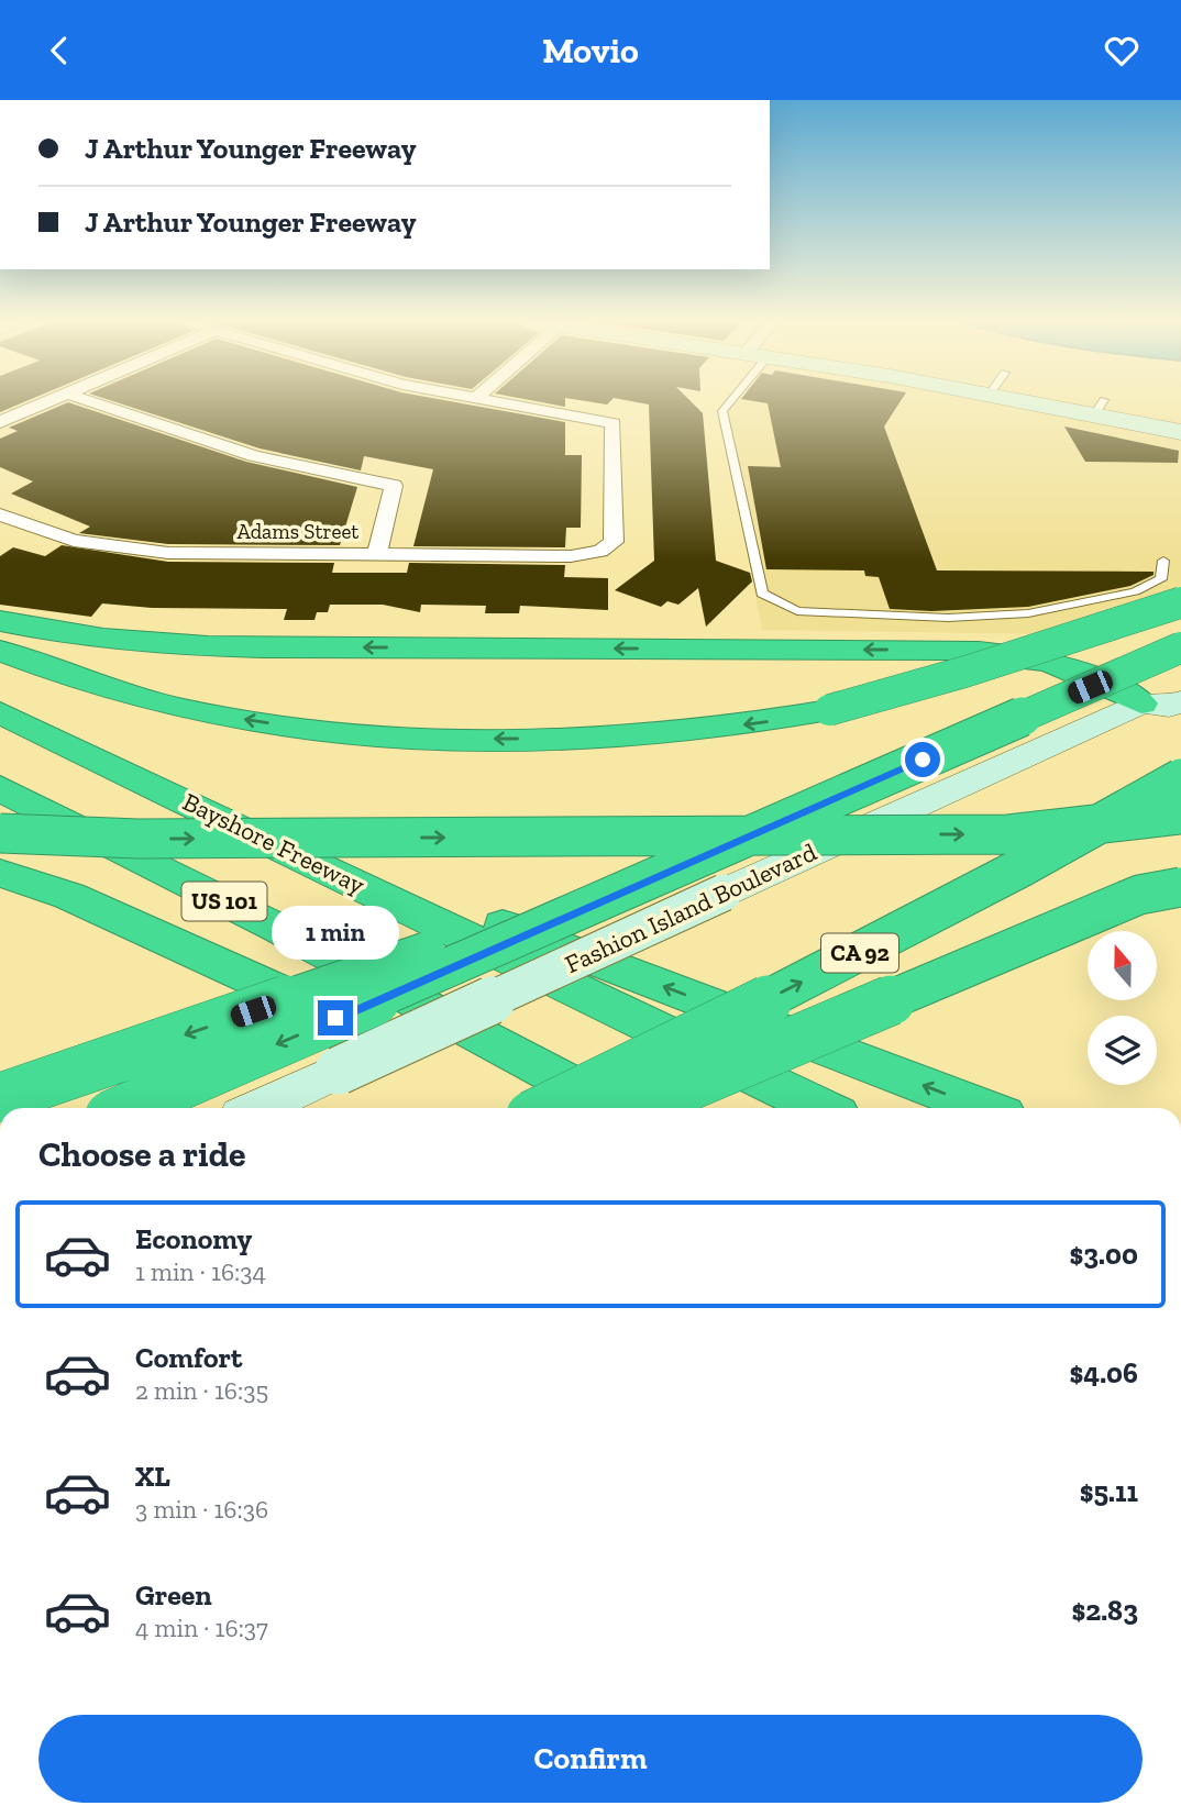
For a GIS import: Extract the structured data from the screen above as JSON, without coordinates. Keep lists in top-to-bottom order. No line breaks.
{"streets":{"highway":["Bayshore Freeway","US 101","CA 92"],"main road":["Fashion Island Boulevard"],"street":["Adams Street"]},"north":"top","page":{"header":"Movio","banner":["J Arthur Younger Freeway","J Arthur Younger Freeway"],"bubble":"1 min","heading":"Choose a ride","list":[{"name":"Economy","note":"1 min · 16:34","value":"$3.00"},{"name":"Comfort","note":"2 min · 16:35","value":"$4.06"},{"name":"XL","note":"3 min · 16:36","value":"$5.11"},{"name":"Green","note":"4 min · 16:37","value":"$2.83"}],"buttons":"Confirm"}}
